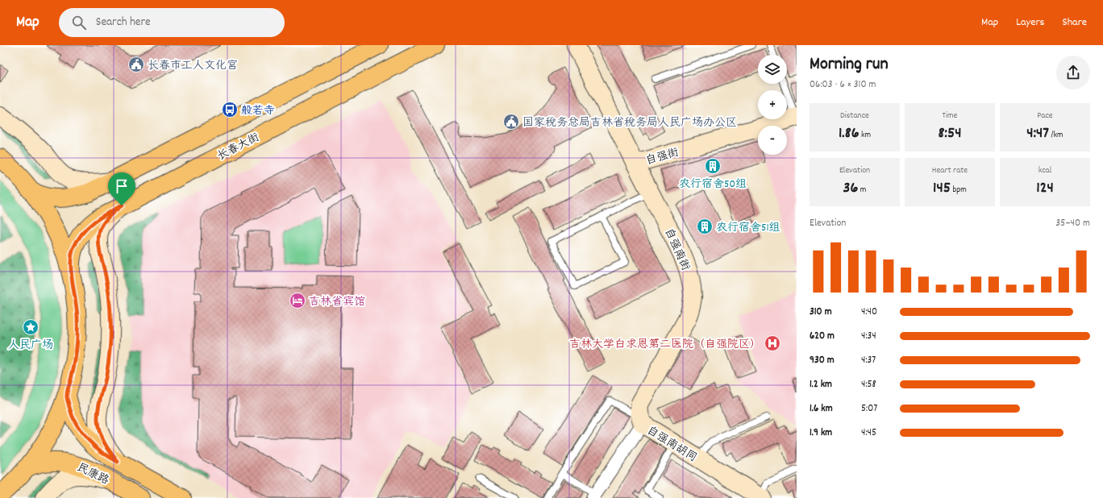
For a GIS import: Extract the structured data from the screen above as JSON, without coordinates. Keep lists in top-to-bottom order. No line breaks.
{"streets":{"main road":["长春大街","民康路"],"street":["自强街","自强南街","自强南胡同"]},"crossings":[["自强街","自强南街"],["自强南街","自强南胡同"]],"places":{"public building":["长春市工人文化宫","国家税务总局吉林省税务局人民广场办公区"],"bus stop":["般若寺"],"building":["农行宿舍50组","农行宿舍51组"],"hotel":["吉林省宾馆"],"place":["人民广场"],"hospital":["吉林大学白求恩第二医院（自强院区）"]},"page":{"header":"Map","search":"Search here","nav":["Map","Layers","Share"],"heading":["Morning run","06:03 · 6 × 310 m"],"map_buttons":["+","−"],"stats":[["Distance","1.86 km"],["Time","8:54"],["Pace","4:47 /km"],["Elevation","36 m"],["Heart rate","145 bpm"],["kcal","124"]],"chart":["Elevation","35–40 m"],"list":[{"name":"310 m","note":"4:40"},{"name":"620 m","note":"4:34"},{"name":"930 m","note":"4:37"},{"name":"1.2 km","note":"4:58"},{"name":"1.6 km","note":"5:07"},{"name":"1.9 km","note":"4:45"}]}}
